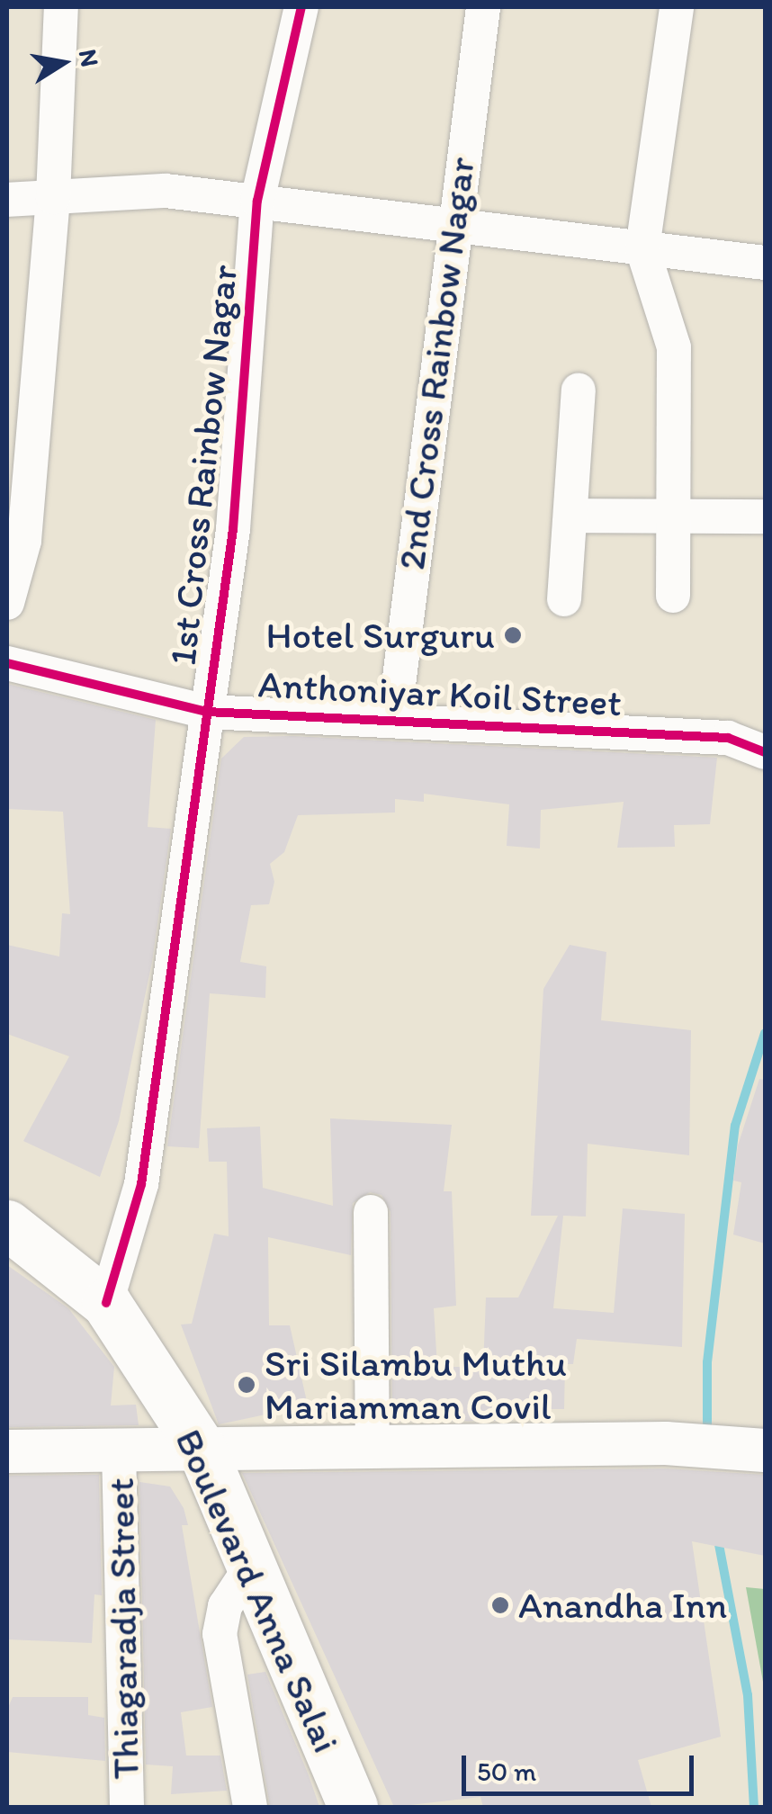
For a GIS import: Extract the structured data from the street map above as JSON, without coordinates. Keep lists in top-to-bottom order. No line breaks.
{"streets":{"main road":["Boulevard Anna Salai"],"street":["2nd Cross Rainbow Nagar","1st Cross Rainbow Nagar","Anthoniyar Koil Street","Thiagaradja Street"]},"crossings":[["2nd Cross Rainbow Nagar","Anthoniyar Koil Street"],["1st Cross Rainbow Nagar","Anthoniyar Koil Street"],["1st Cross Rainbow Nagar","Boulevard Anna Salai"]],"places":["Hotel Surguru","Sri Silambu Muthu Mariamman Covil","Anandha Inn"],"scale_bar":"50 m","north":"right"}
